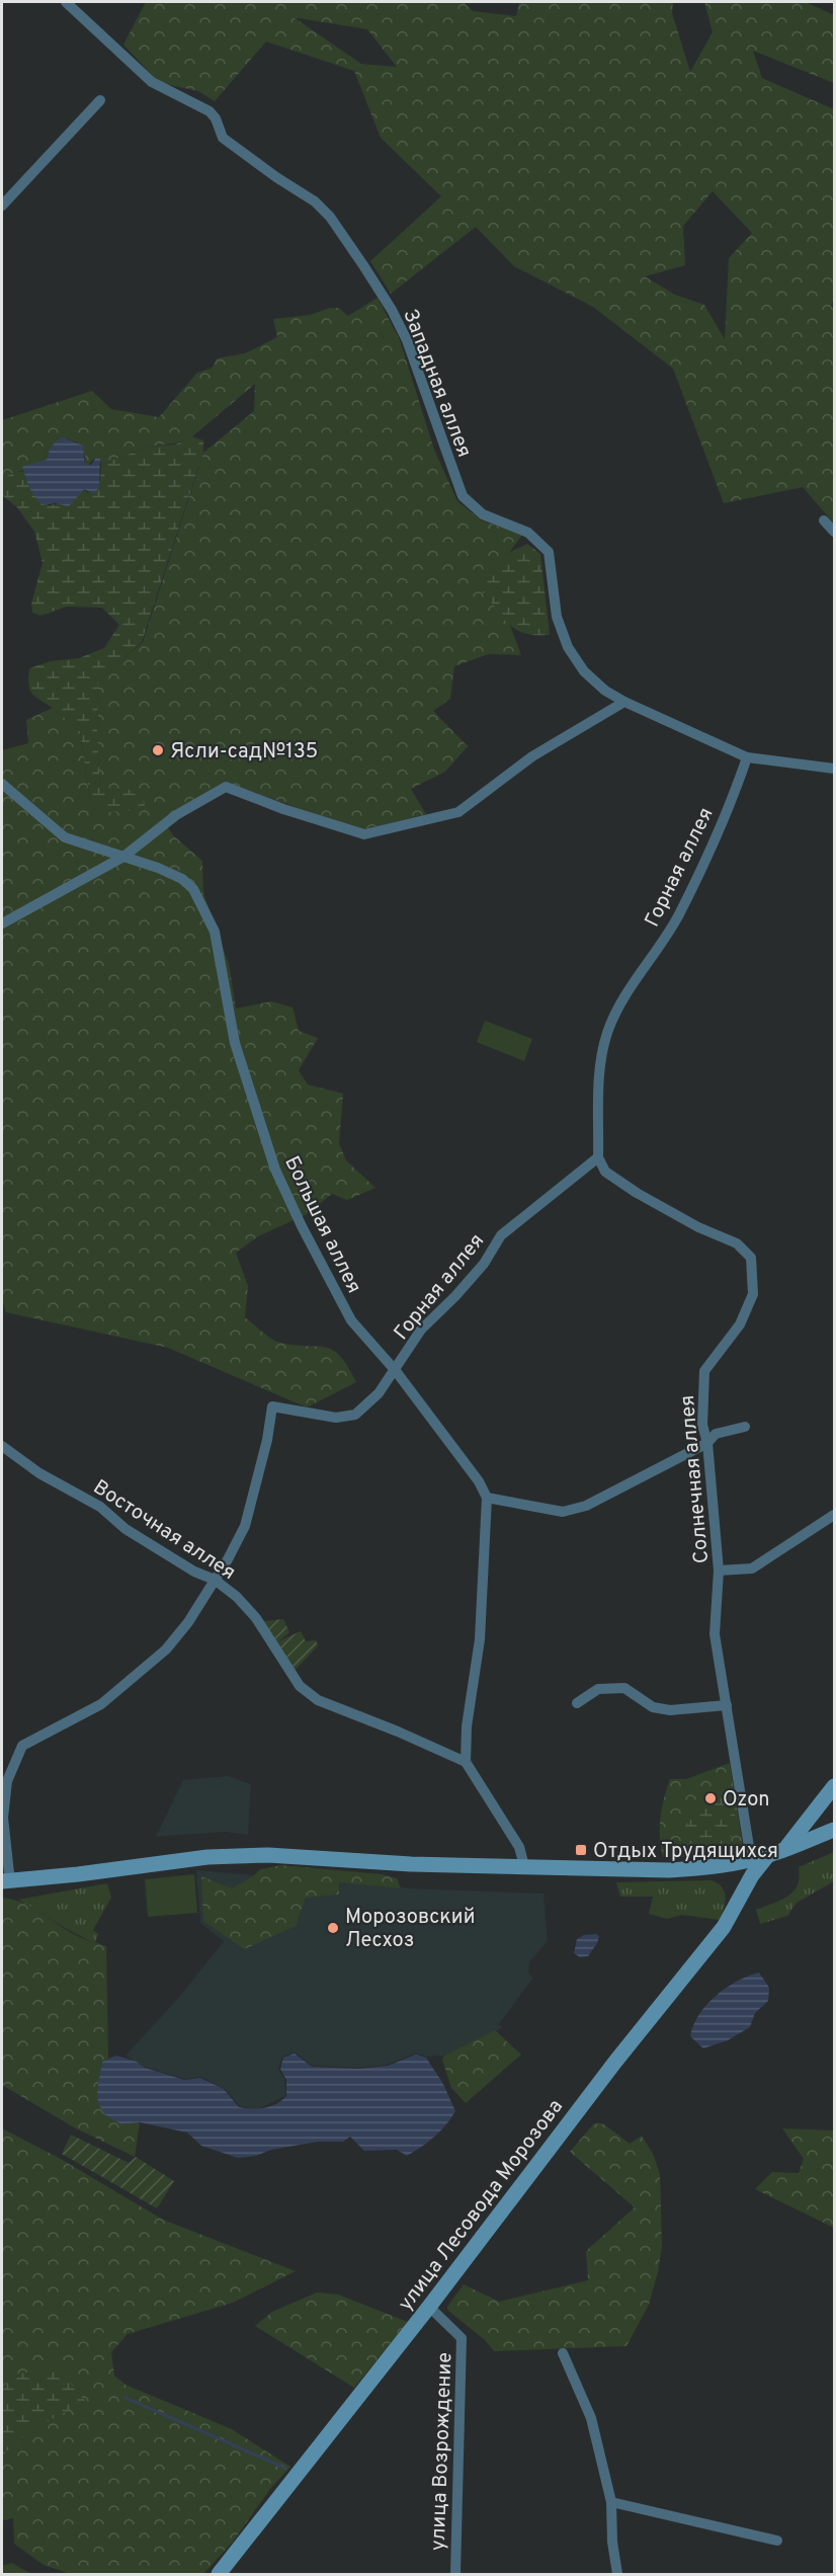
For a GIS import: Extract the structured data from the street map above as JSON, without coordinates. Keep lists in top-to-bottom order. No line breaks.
{"streets":{"street":["Западная аллея","Горная аллея","Большая аллея","Солнечная аллея","Восточная аллея","улица Лесовода Морозова","улица Возрождение"]},"crossings":[["Западная аллея","Горная аллея"],["Горная аллея","Большая аллея"],["Горная аллея","Солнечная аллея"],["Горная аллея","Восточная аллея"],["улица Лесовода Морозова","улица Возрождение"]],"places":{"other":["Ясли-сад№135","Ozon","Морозовский Лесхоз"],"transit":["Отдых Трудящихся"]}}
